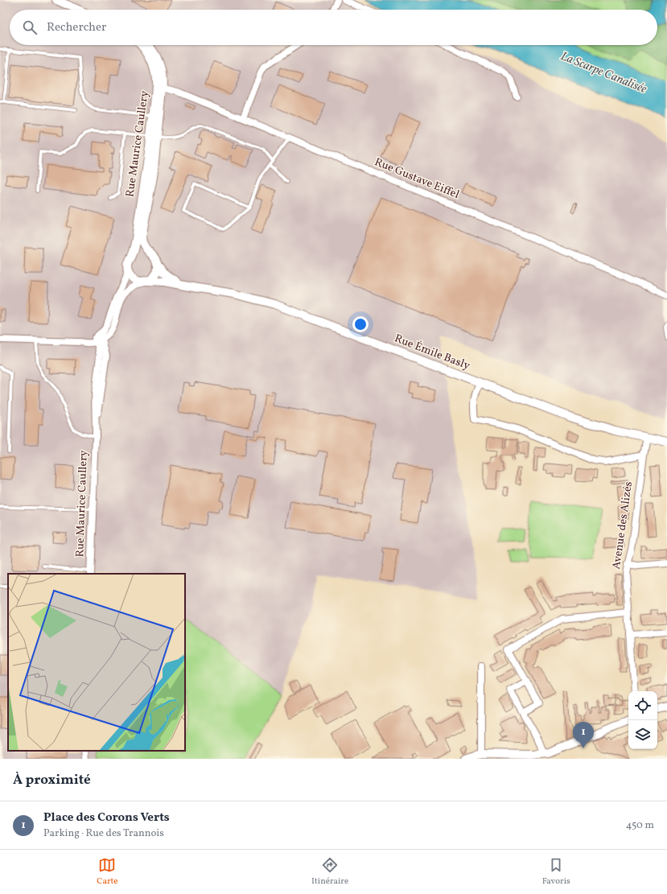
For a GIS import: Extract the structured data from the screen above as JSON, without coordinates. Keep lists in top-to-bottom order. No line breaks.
{"streets":{"street":["Rue Maurice Caullery","Rue Gustave Eiffel","Rue Émile Basly","Avenue des Alizés"]},"crossings":[["Rue Maurice Caullery","Rue Gustave Eiffel"],["Rue Maurice Caullery","Rue Émile Basly"],["Rue Émile Basly","Avenue des Alizés"]],"water":["La Scarpe Canalisée"],"page":{"search":"Rechercher","pins":"1","heading":"À proximité","list":[{"mark":"1","name":"Place des Corons Verts","note":"Parking · Rue des Trannois","value":"450 m"}],"nav":["Carte","Itinéraire","Favoris"]}}
